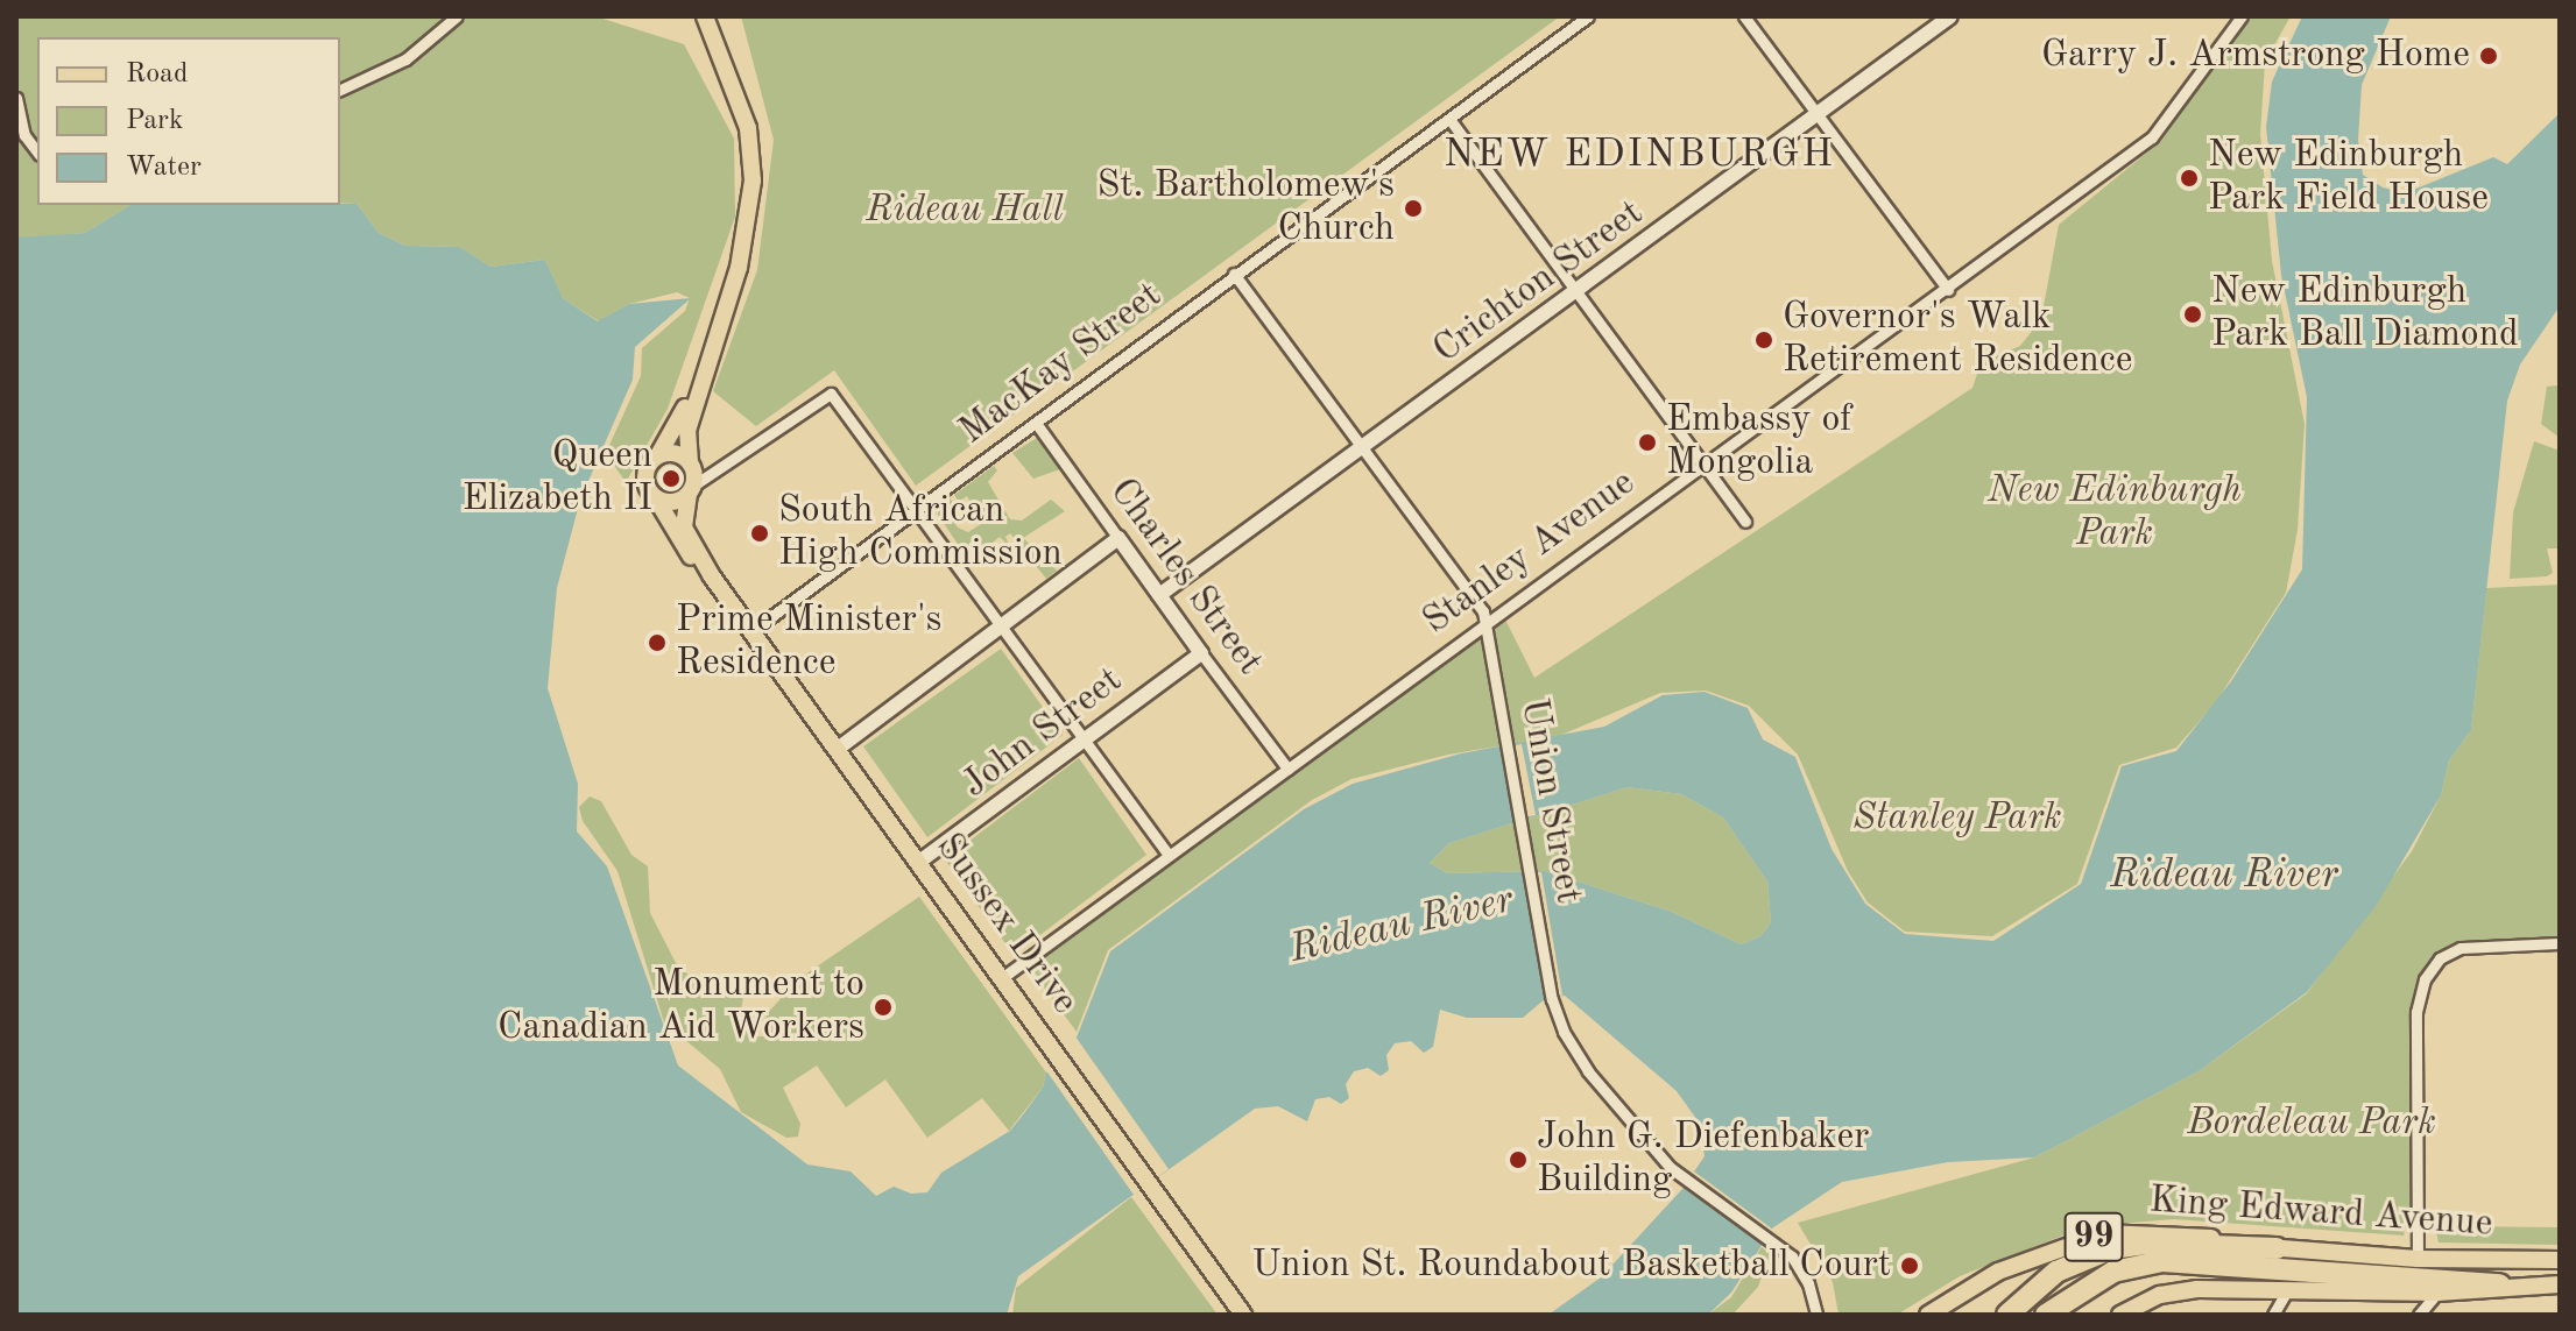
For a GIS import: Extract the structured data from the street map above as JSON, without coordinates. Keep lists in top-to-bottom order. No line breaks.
{"streets":{"main road":["Sussex Drive","King Edward Avenue","99"],"street":["Crichton Street","MacKay Street","Stanley Avenue","Charles Street","John Street","Union Street"]},"crossings":[["Crichton Street","Charles Street"],["Crichton Street","Union Street"],["MacKay Street","Charles Street"],["MacKay Street","Union Street"],["MacKay Street","Sussex Drive"],["Stanley Avenue","Charles Street"],["Stanley Avenue","Union Street"],["Stanley Avenue","Sussex Drive"],["Charles Street","John Street"],["John Street","Sussex Drive"]],"districts":["NEW EDINBURGH"],"water":["Rideau River"],"parks":["Rideau Hall","New Edinburgh Park","Stanley Park","Bordeleau Park"],"places":["Garry J. Armstrong Home","New Edinburgh Park Field House","St. Bartholomew's Church","New Edinburgh Park Ball Diamond","Governor's Walk Retirement Residence","Embassy of Mongolia","Queen Elizabeth II","South African High Commission","Prime Minister's Residence","Monument to Canadian Aid Workers","John G. Diefenbaker Building","Union St. Roundabout Basketball Court"],"legend":["Road","Park","Water"]}
